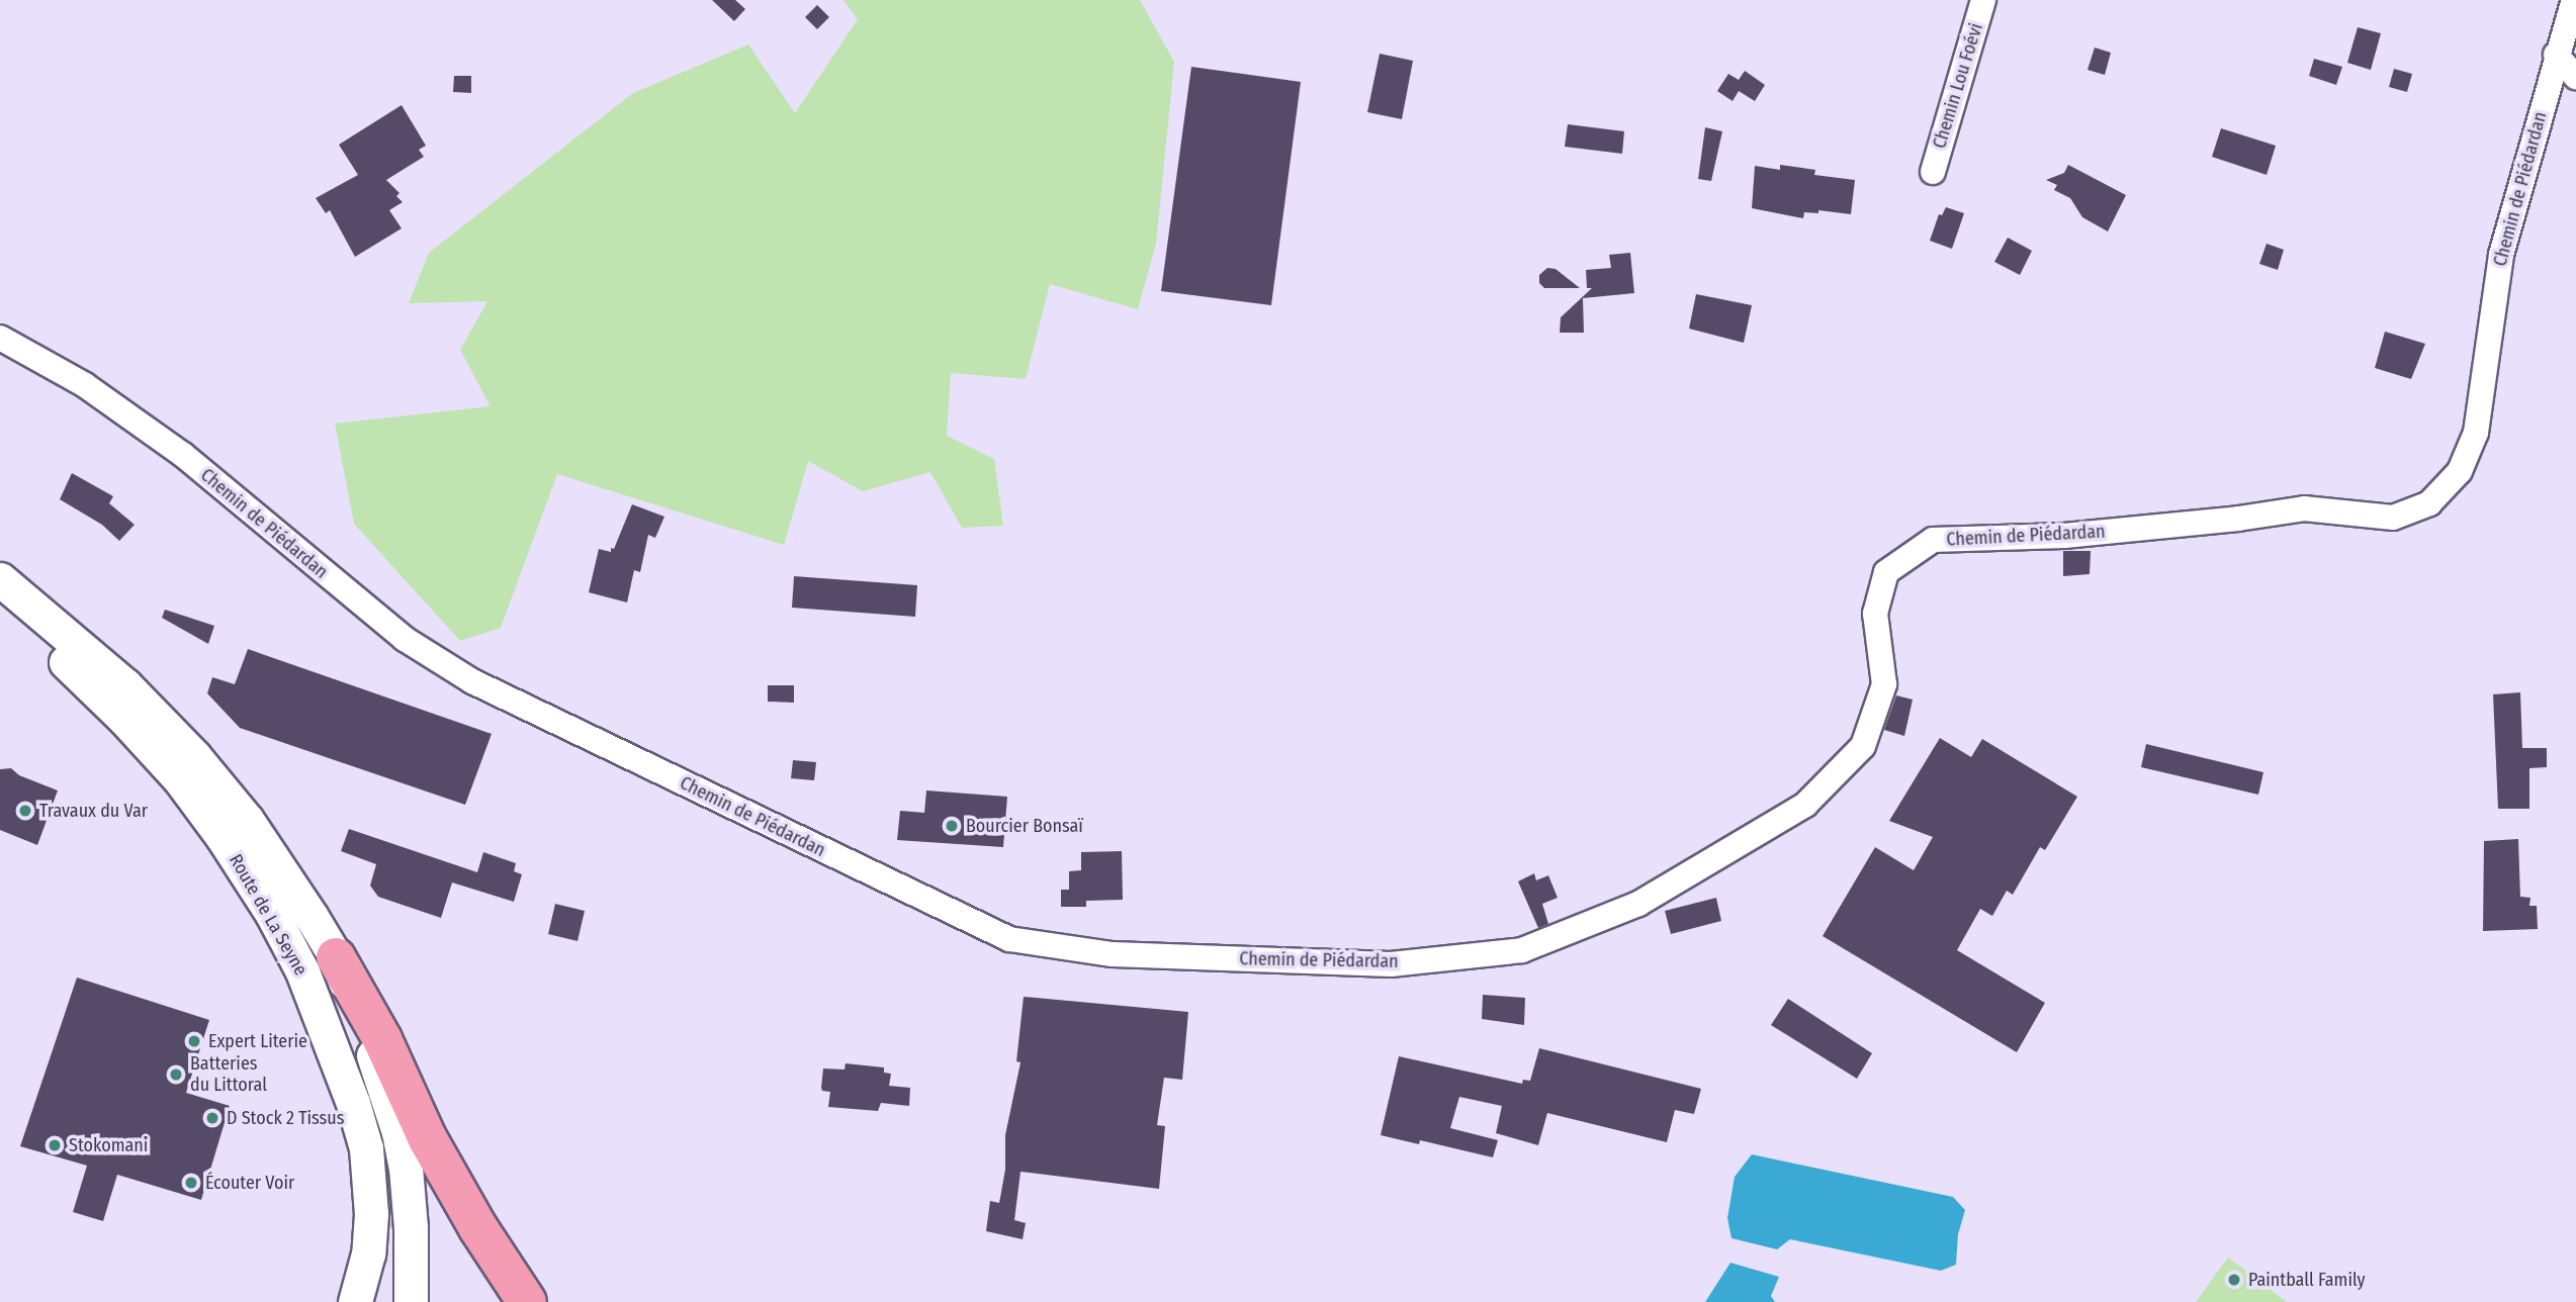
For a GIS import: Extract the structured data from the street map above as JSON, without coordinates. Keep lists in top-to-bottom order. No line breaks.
{"streets":{"main road":["Route de La Seyne"],"street":["Chemin Lou Foévi","Chemin de Piédardan"]},"places":["Travaux du Var","Bourcier Bonsaï","Expert Literie","Batteries du Littoral","D Stock 2 Tissus","Stokomani","Écouter Voir","Paintball Family"]}
